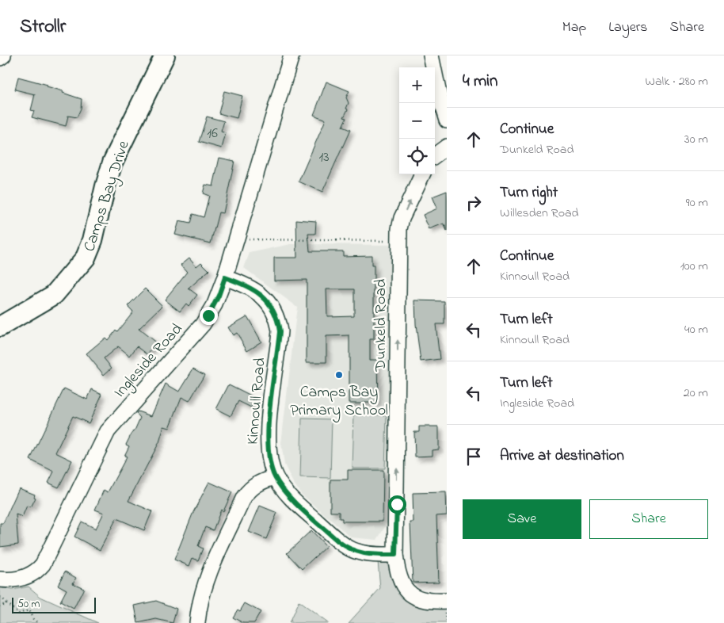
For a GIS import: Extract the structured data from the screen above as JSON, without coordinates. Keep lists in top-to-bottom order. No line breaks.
{"streets":{"main road":["Camps Bay Drive"],"street":["Dunkeld Road","Ingleside Road","Kinnoull Road"]},"crossings":[["Ingleside Road","Kinnoull Road"]],"one_way":["Dunkeld Road"],"places":["Camps Bay Primary School"],"house_numbers":["16","13"],"scale_bar":"50 m","page":{"header":"Strollr","nav":["Map","Layers","Share"],"heading":["4 min","Walk · 280 m"],"map_buttons":["+","−"],"list":[["Continue","Dunkeld Road","30 m"],["Turn right","Willesden Road","90 m"],["Continue","Kinnoull Road","100 m"],["Turn left","Kinnoull Road","40 m"],["Turn left","Ingleside Road","20 m"],"Arrive at destination"],"buttons":["Save","Share"],"scale":"50 m"}}
